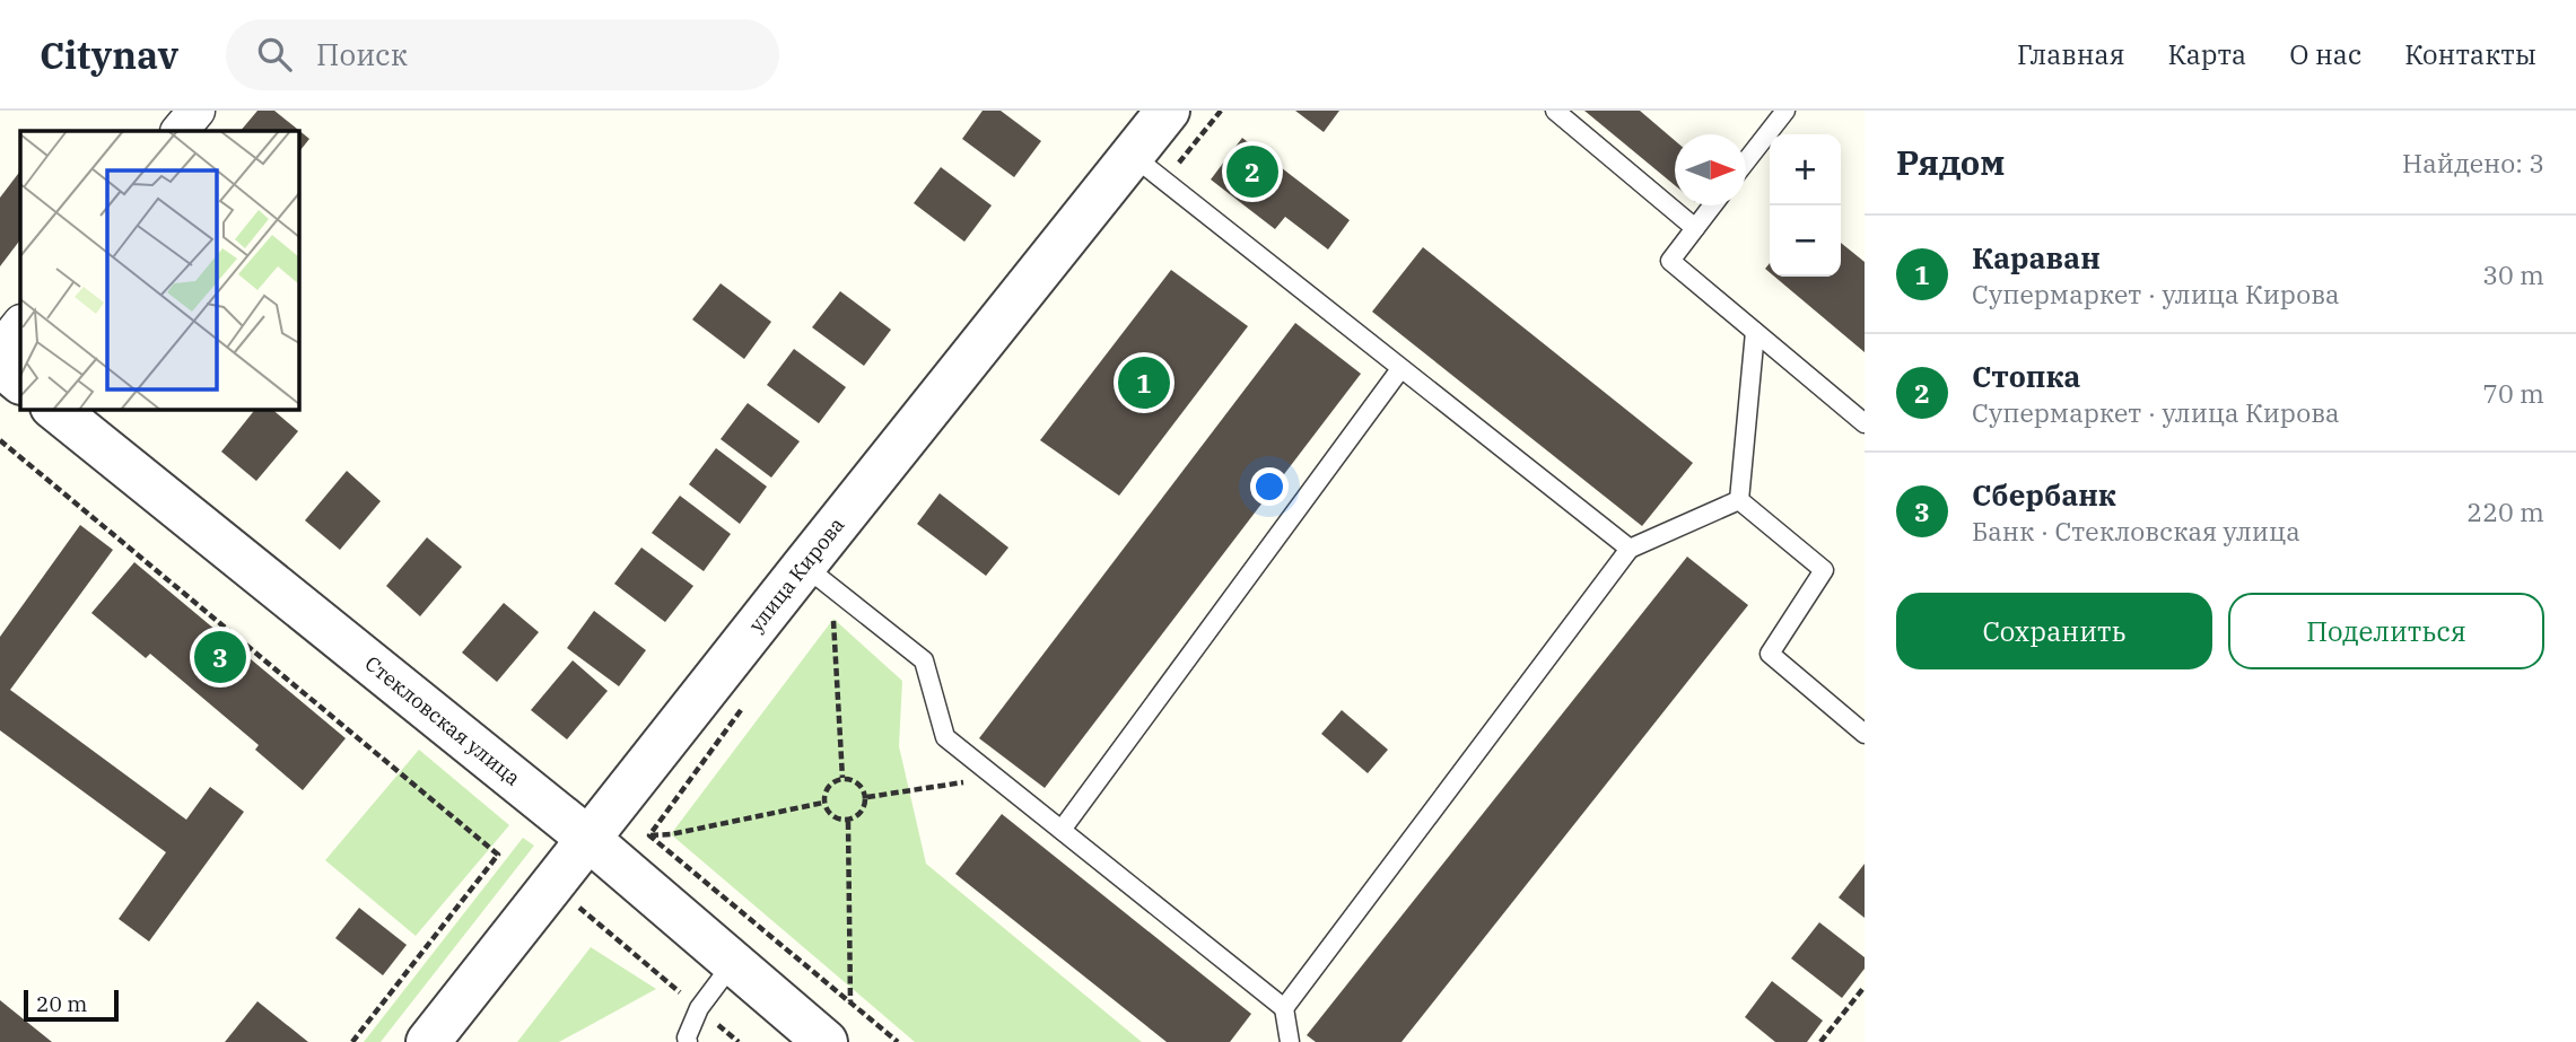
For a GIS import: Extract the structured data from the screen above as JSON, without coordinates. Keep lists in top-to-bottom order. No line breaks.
{"streets":{"street":["улица Кирова","Стекловская улица"]},"crossings":[["улица Кирова","Стекловская улица"]],"scale_bar":"20 m","north":"right","page":{"header":"Citynav","search":"Поиск","nav":["Главная","Карта","О нас","Контакты"],"heading":["Рядом","Найдено: 3"],"map_buttons":["+","−"],"pins":["2","1","3"],"list":[{"mark":"1","name":"Караван","note":"Супермаркет · улица Кирова","value":"30 m"},{"mark":"2","name":"Стопка","note":"Супермаркет · улица Кирова","value":"70 m"},{"mark":"3","name":"Сбербанк","note":"Банк · Стекловская улица","value":"220 m"}],"buttons":["Сохранить","Поделиться"],"scale":"20 m"}}
